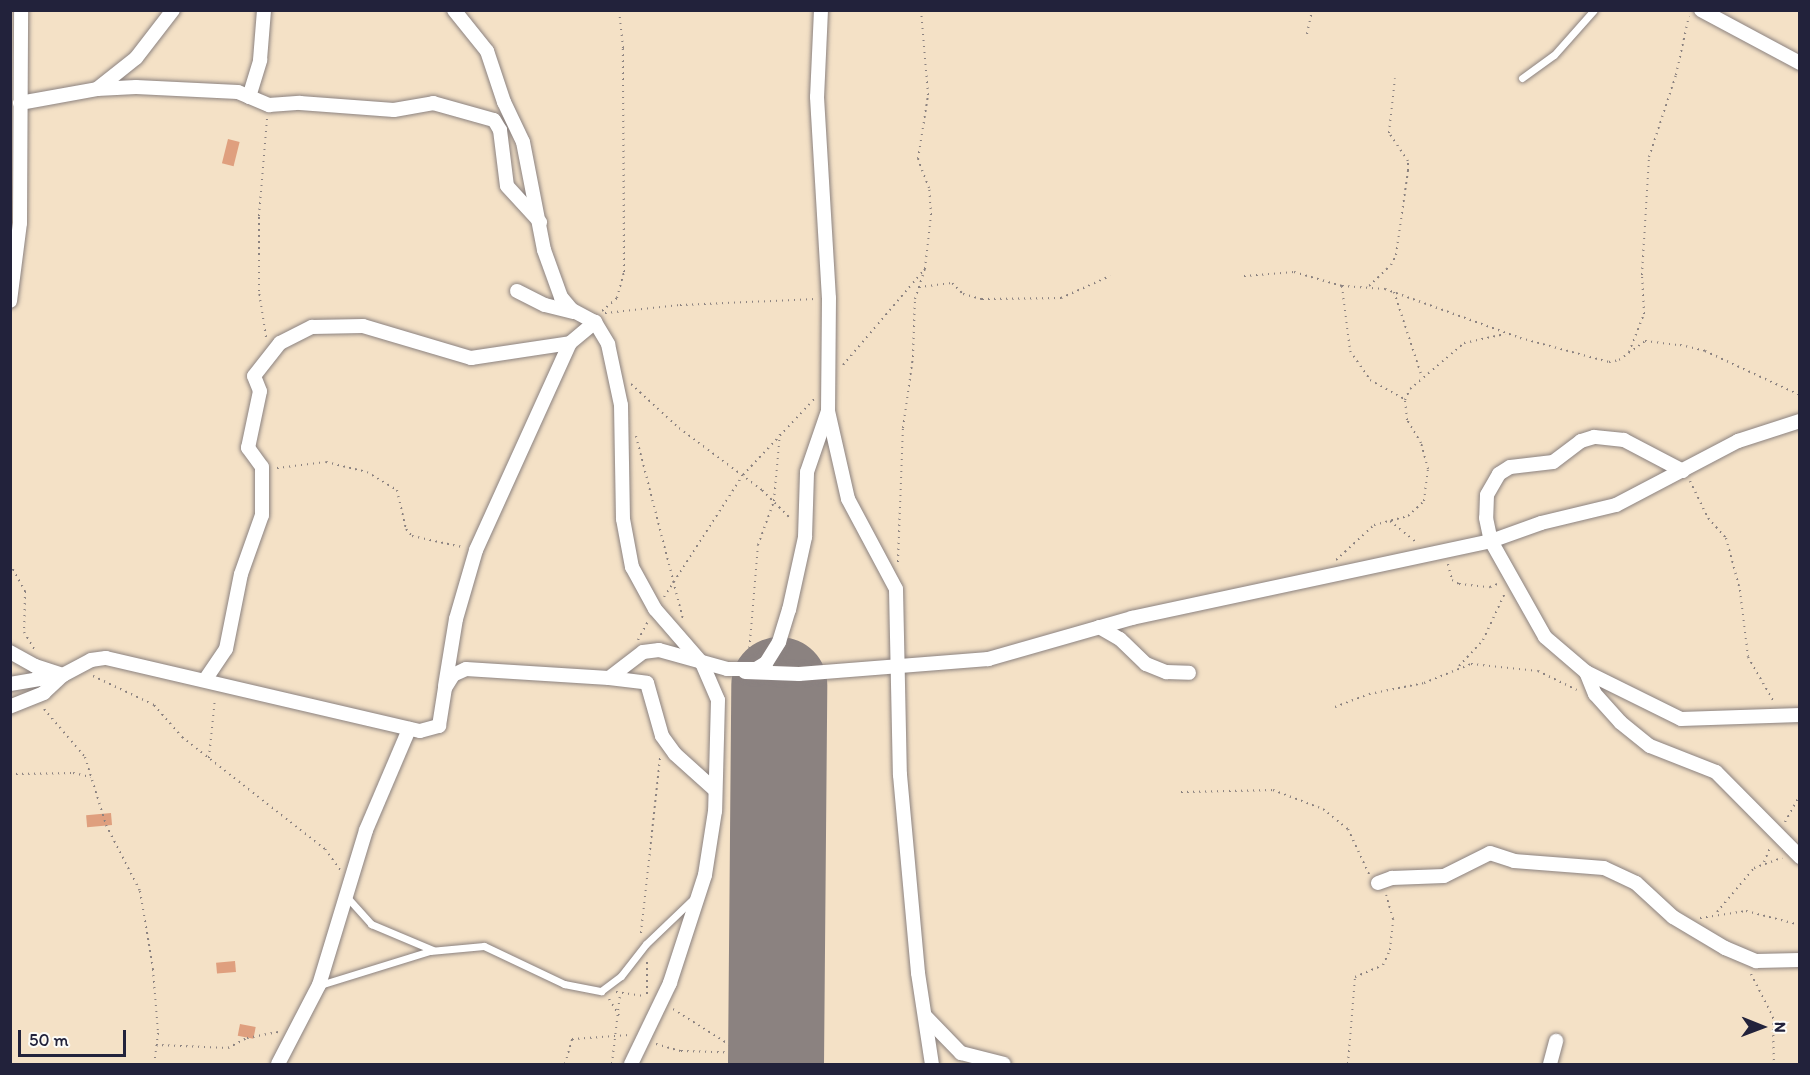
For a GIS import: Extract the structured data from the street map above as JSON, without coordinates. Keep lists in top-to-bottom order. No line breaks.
{"scale_bar":"50 m","north":"right"}
